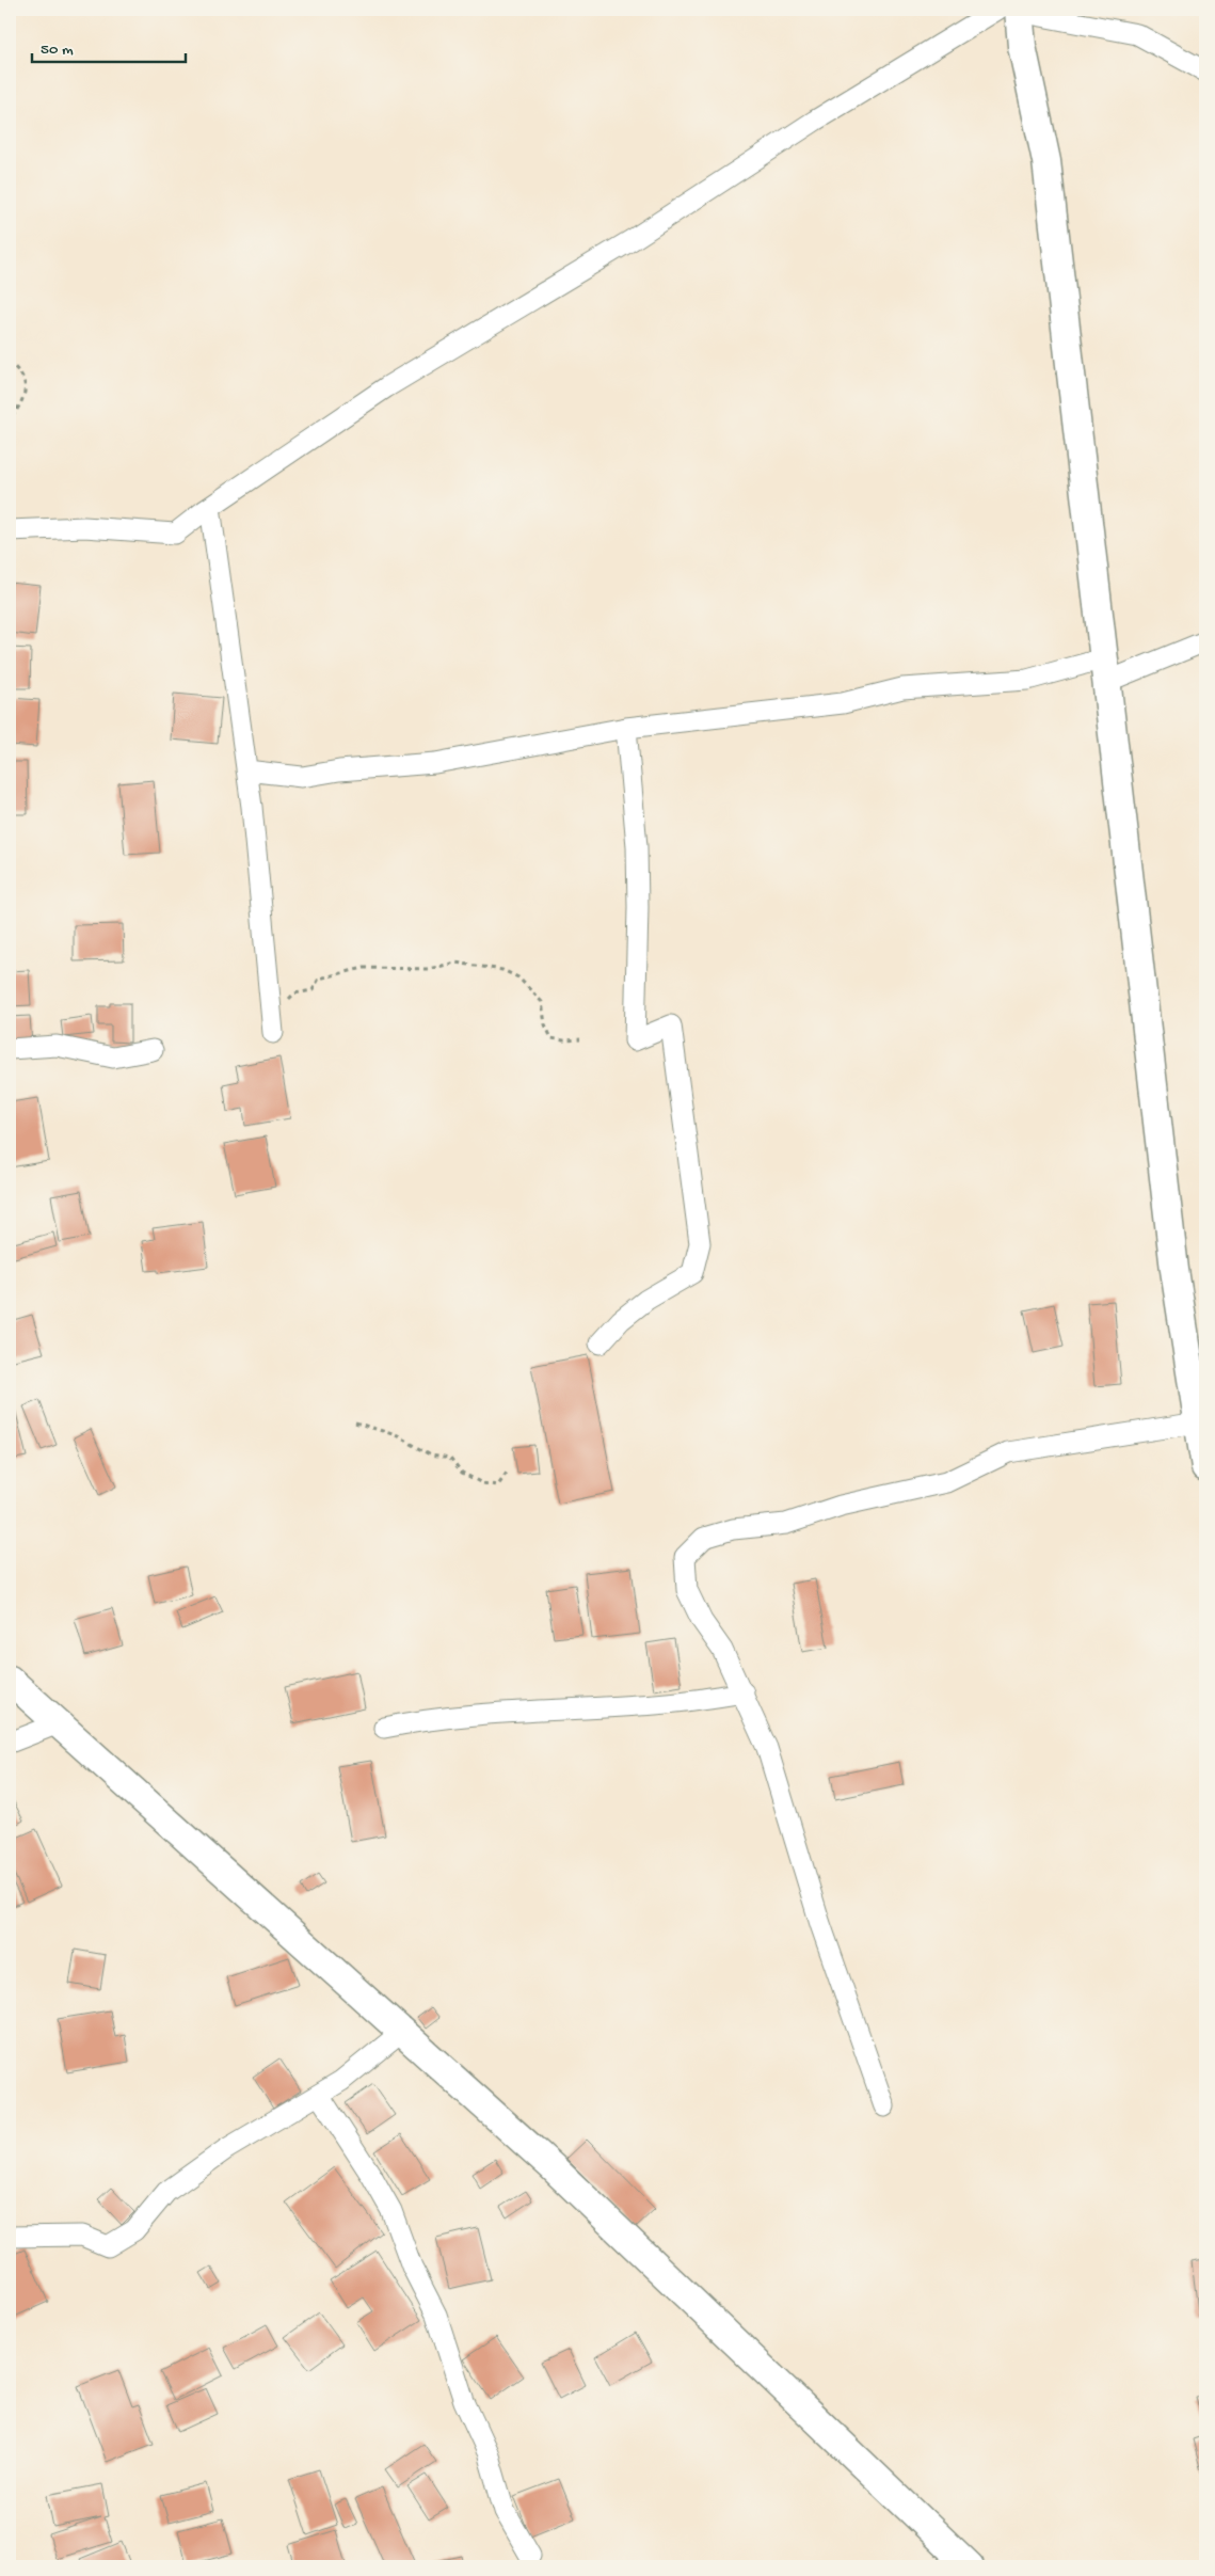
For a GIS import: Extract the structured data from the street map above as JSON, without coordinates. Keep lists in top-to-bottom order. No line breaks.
{"scale_bar":"50 m"}
